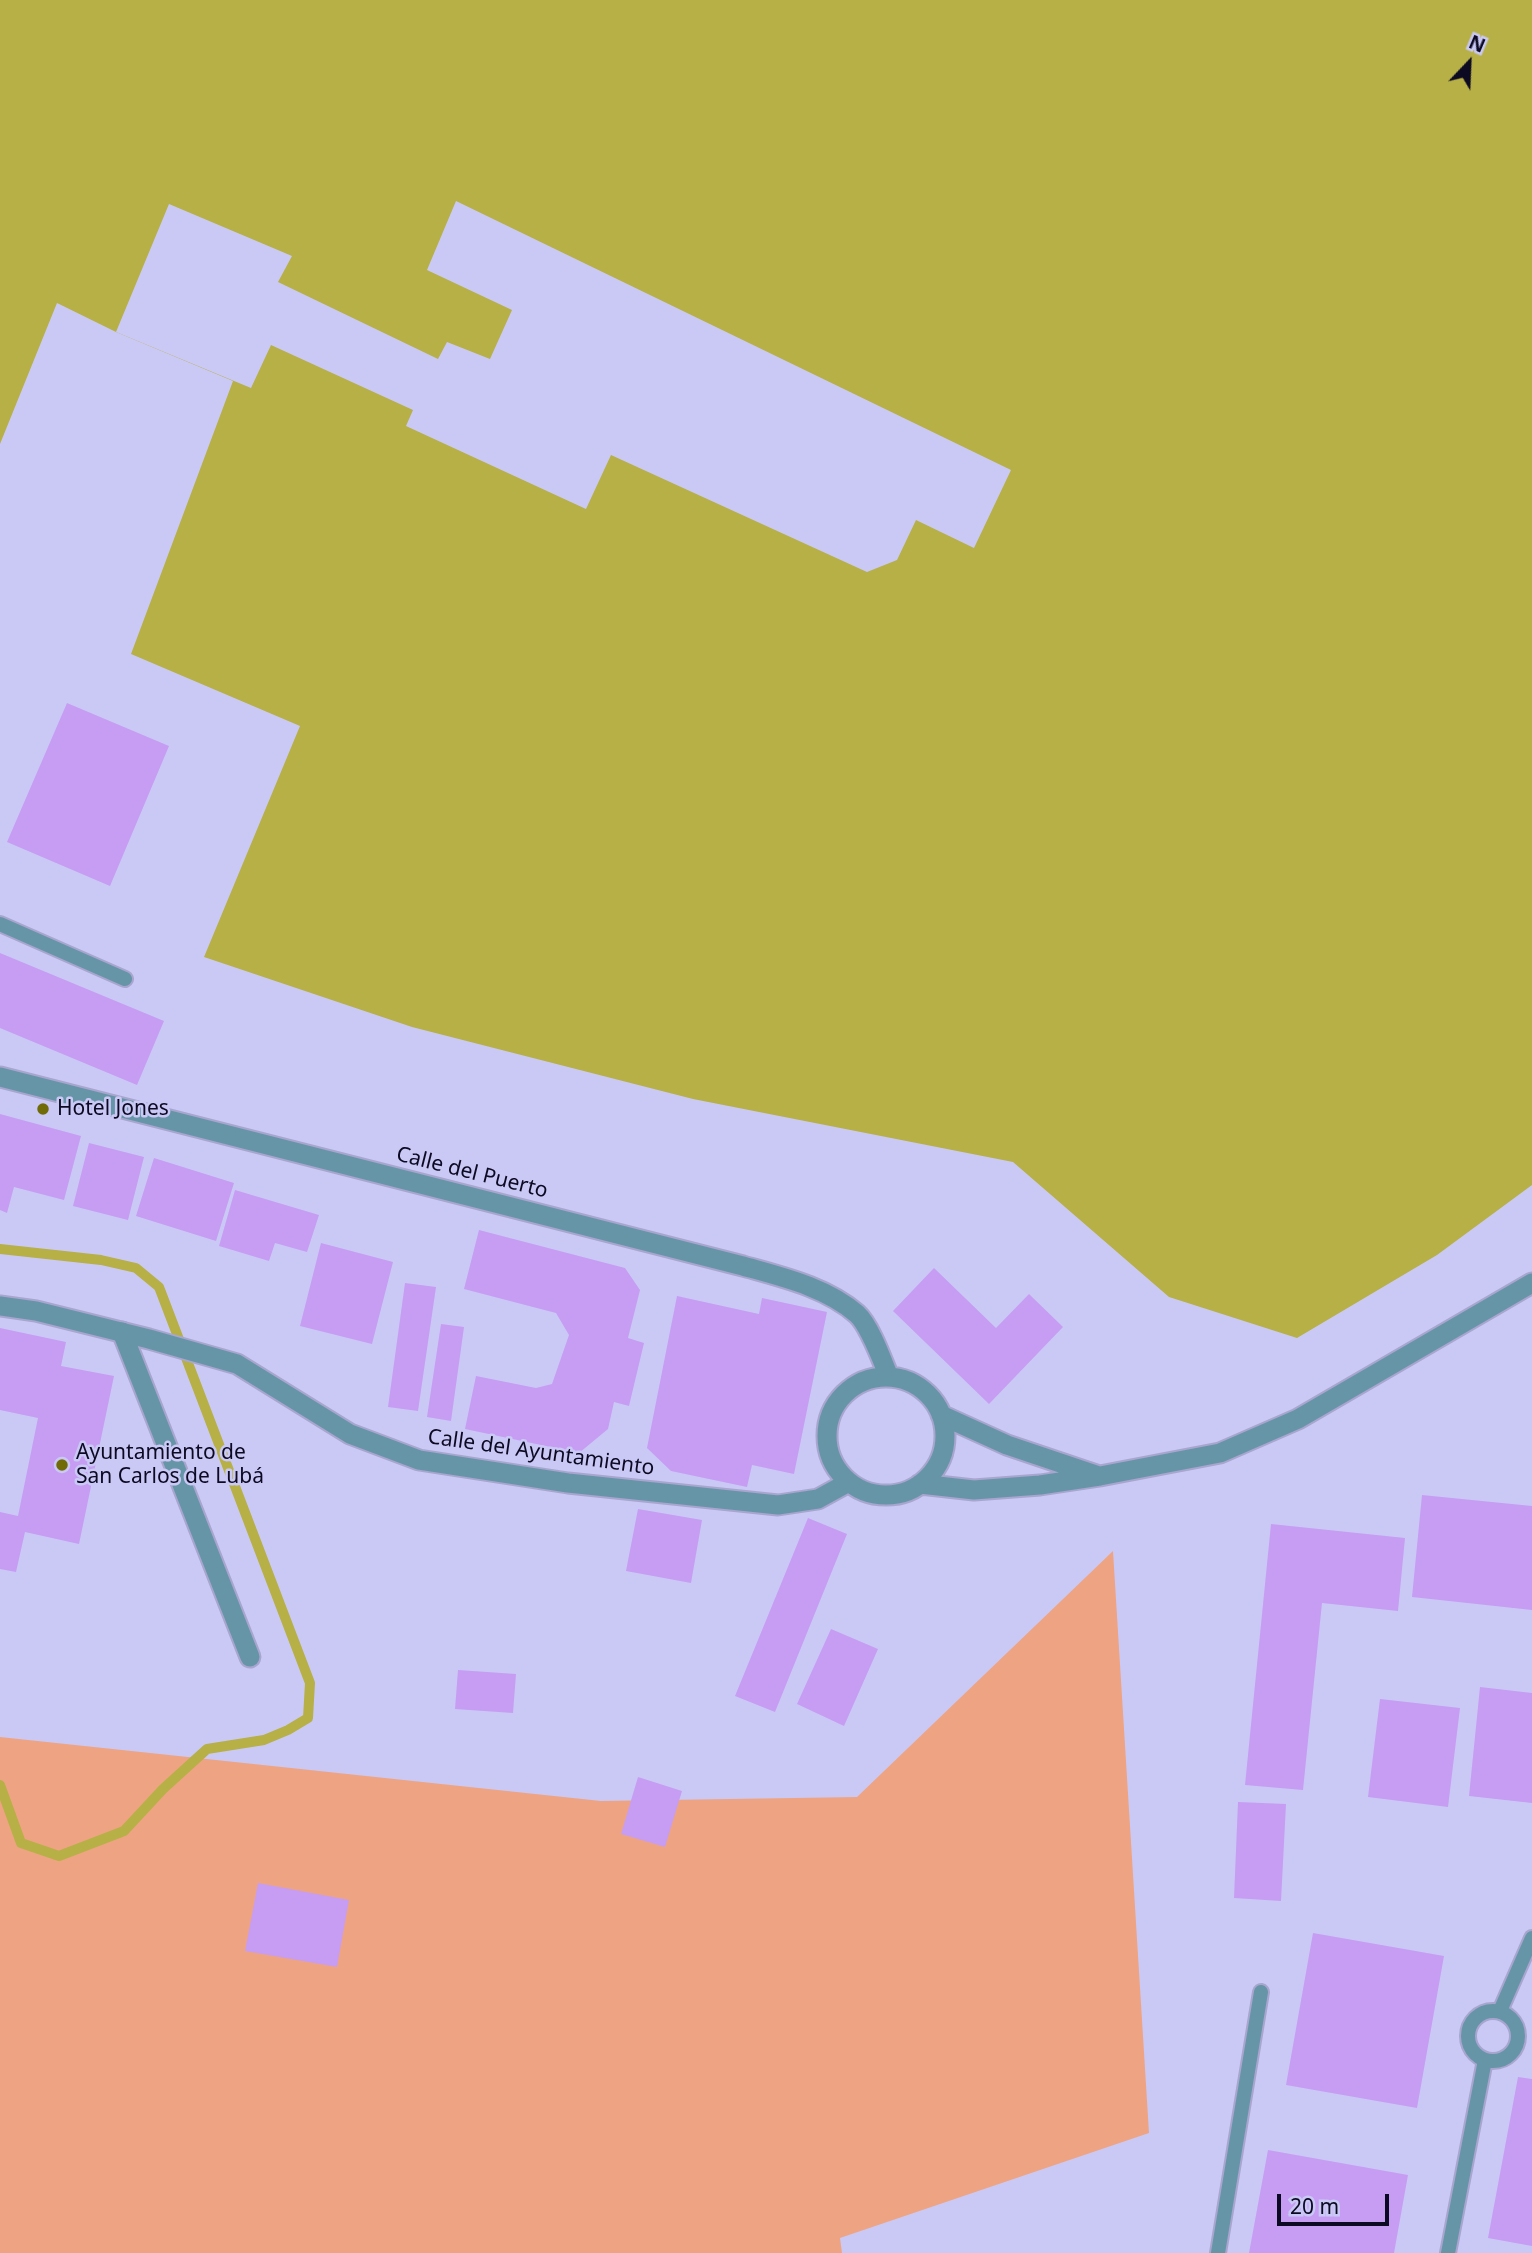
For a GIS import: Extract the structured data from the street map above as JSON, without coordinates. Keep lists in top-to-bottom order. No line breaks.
{"streets":{"street":["Calle del Puerto","Calle del Ayuntamiento"]},"crossings":[["Calle del Puerto","Calle del Ayuntamiento"]],"places":["Hotel Jones","Ayuntamiento de San Carlos de Lubá"],"scale_bar":"20 m","north":"top right"}
